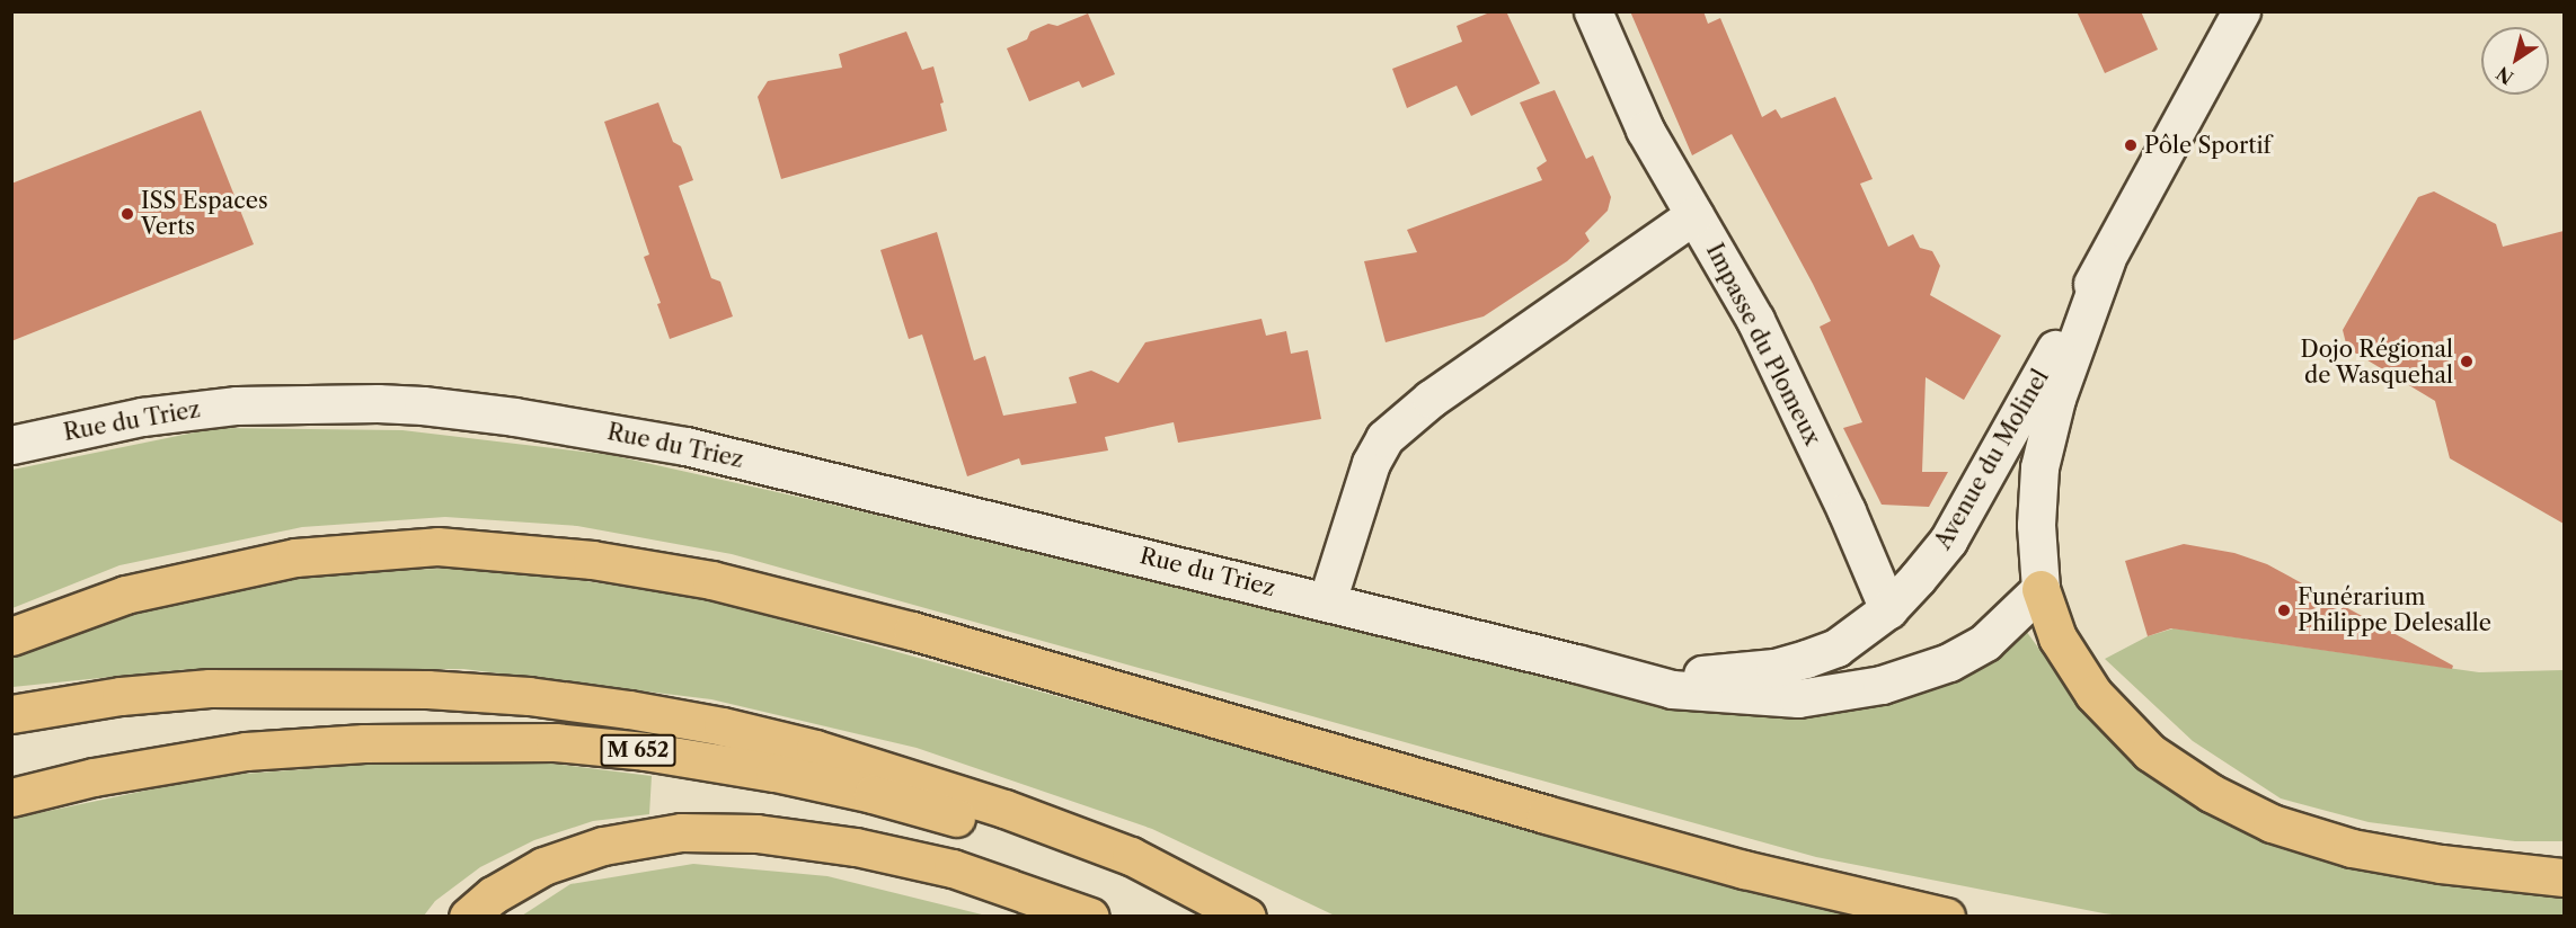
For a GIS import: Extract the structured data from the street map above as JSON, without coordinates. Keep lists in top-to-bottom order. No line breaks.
{"streets":{"highway":["M 652"],"street":["Impasse du Plomeux","Rue du Triez","Avenue du Molinel"]},"crossings":[["Impasse du Plomeux","Avenue du Molinel"],["Rue du Triez","Avenue du Molinel"]],"places":["Pôle Sportif","ISS Espaces Verts","Dojo Régional de Wasquehal","Funérarium Philippe Delesalle"],"north":"bottom left"}
